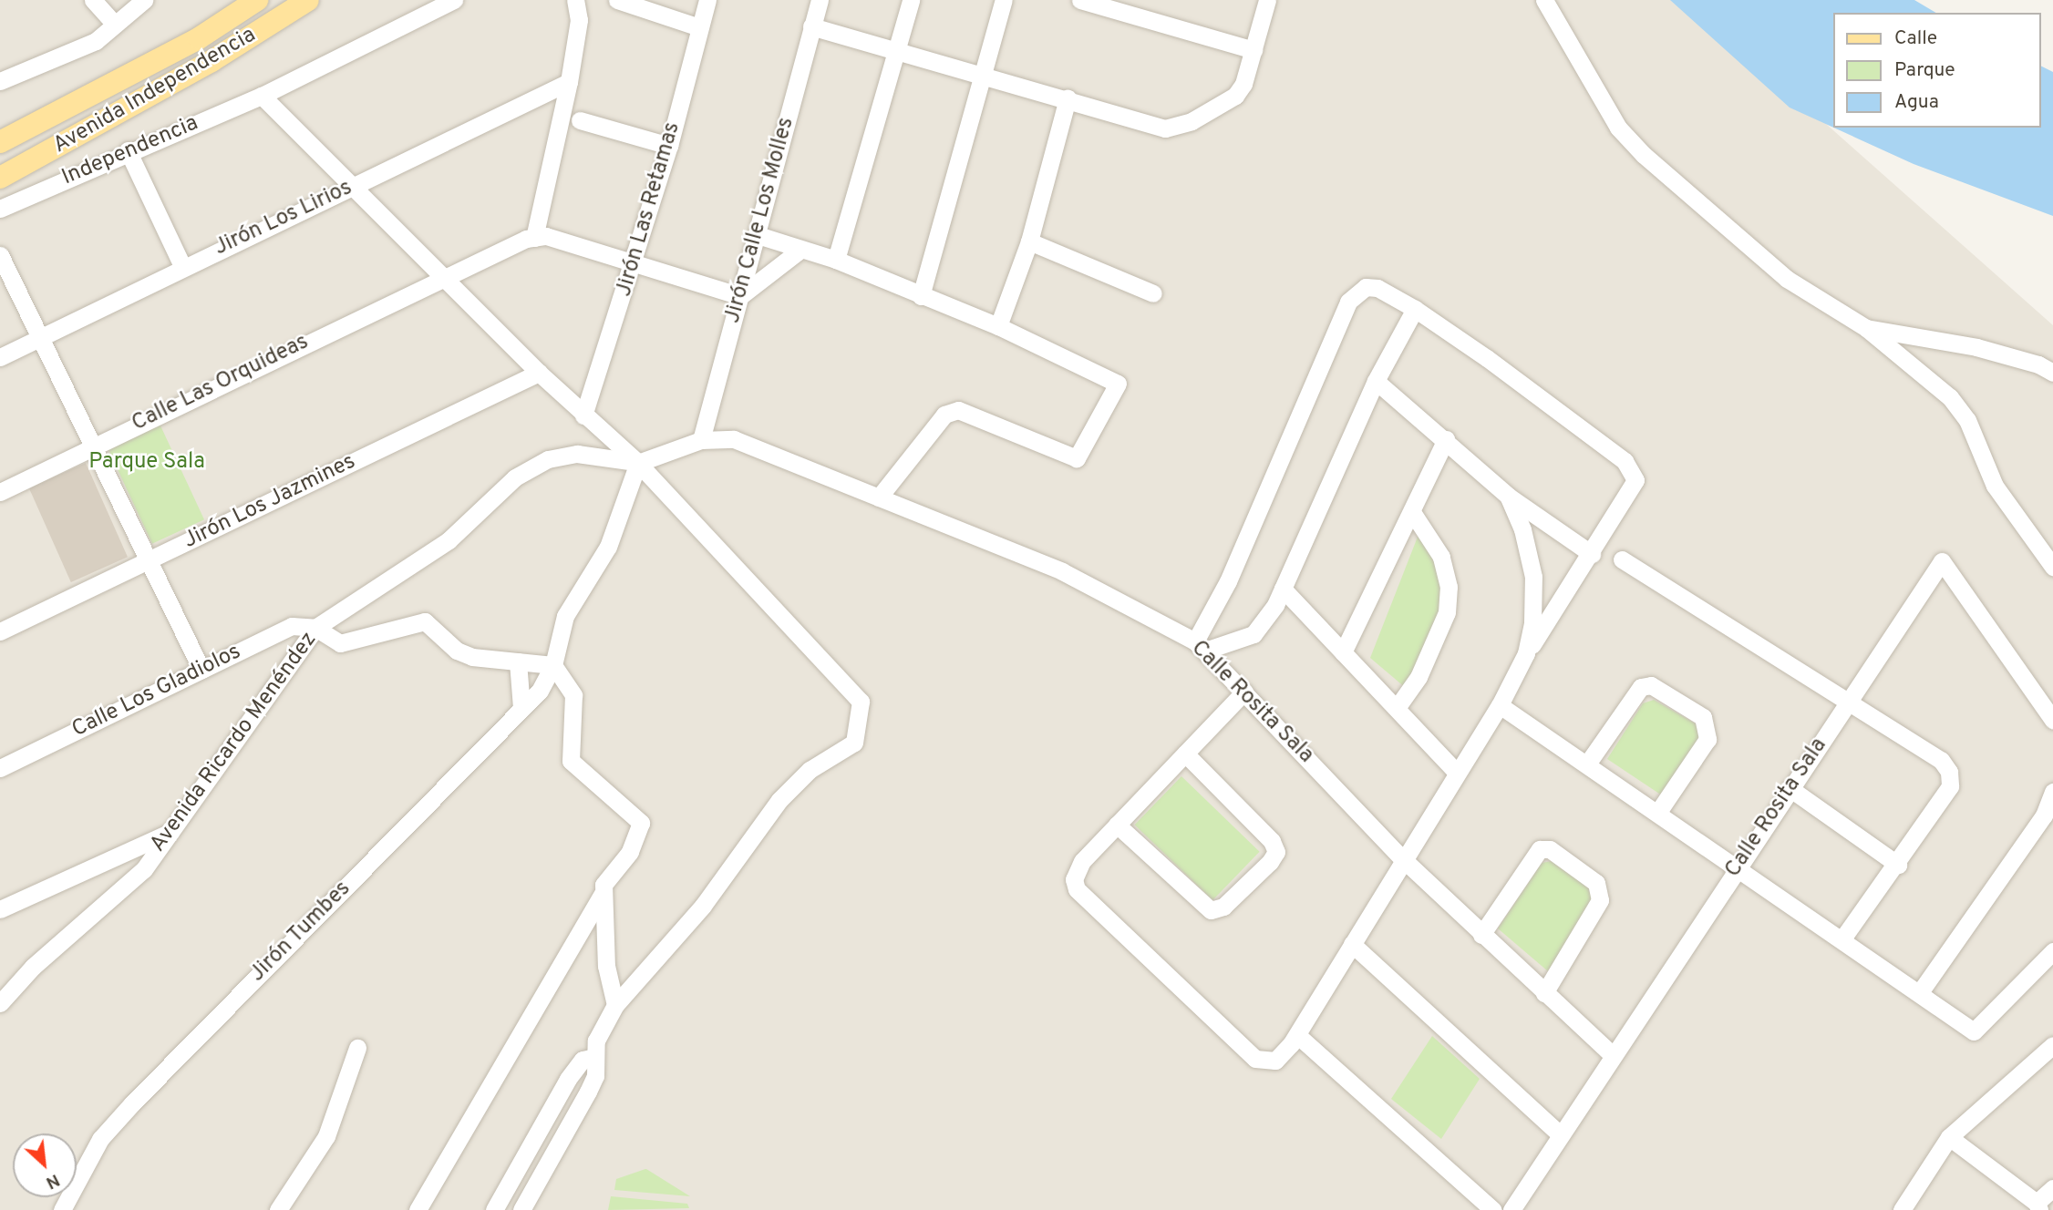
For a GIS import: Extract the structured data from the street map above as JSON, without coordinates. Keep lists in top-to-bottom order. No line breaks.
{"streets":{"main road":["Avenida Independencia"],"street":["Independencia","Jirón Las Retamas","Jirón Los Lirios","Jirón Calle Los Molles","Calle Las Orquideas","Jirón Los Jazmines","Calle Los Gladiolos","Calle Rosita Sala","Avenida Ricardo Menéndez","Jirón Tumbes"]},"crossings":[["Jirón Calle Los Molles","Calle Rosita Sala"],["Calle Los Gladiolos","Avenida Ricardo Menéndez"],["Calle Rosita Sala","Avenida Ricardo Menéndez"],["Calle Rosita Sala","Jirón Tumbes"],["Avenida Ricardo Menéndez","Jirón Tumbes"]],"parks":["Parque Sala"],"legend":["Calle","Parque","Agua"],"north":"bottom right"}
